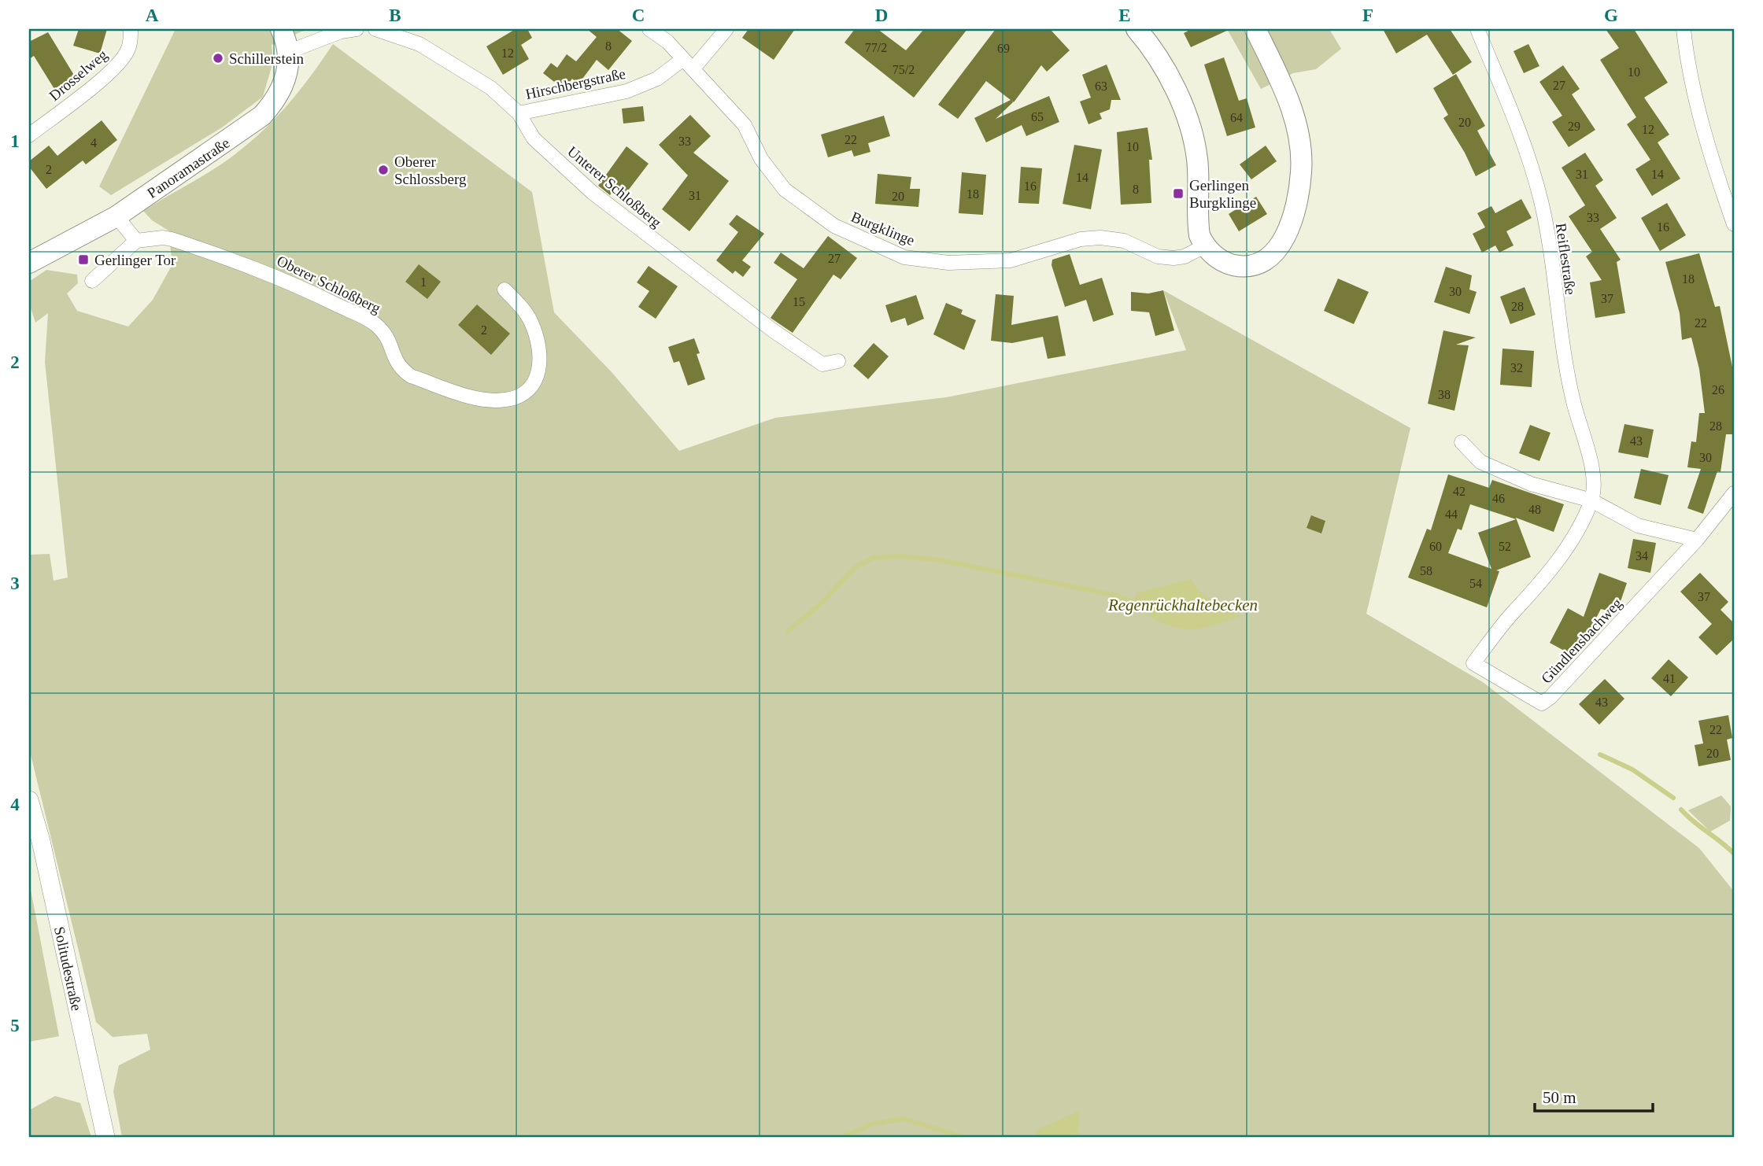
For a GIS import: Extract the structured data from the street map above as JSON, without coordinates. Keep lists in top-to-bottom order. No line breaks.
{"streets":{"main road":["Panoramastraße"],"street":["Drosselweg","Hirschbergstraße","Unterer Schloßberg","Burgklinge","Reiflestraße","Oberer Schloßberg","Gündlensbachweg","Solitudestraße"]},"crossings":[["Hirschbergstraße","Unterer Schloßberg"],["Hirschbergstraße","Burgklinge"],["Reiflestraße","Gündlensbachweg"]],"water":["Regenrückhaltebecken"],"places":{"other":["Schillerstein","Oberer Schlossberg"],"transit":["Gerlingen Burgklinge","Gerlinger Tor"]},"house_numbers":["8","77/2","69","12","75/2","10","27","63","65","64","20","29","12","22","33","4","10","2","31","14","14","16","8","18","31","20","33","16","27","18","1","30","37","15","28","22","2","32","26","38","28","43","30","42","46","48","44","60","52","34","58","54","37","41","43","22","20"],"scale_bar":"50 m","grid":{"columns":["A","B","C","D","E","F","G"],"rows":["1","2","3","4","5"]}}
